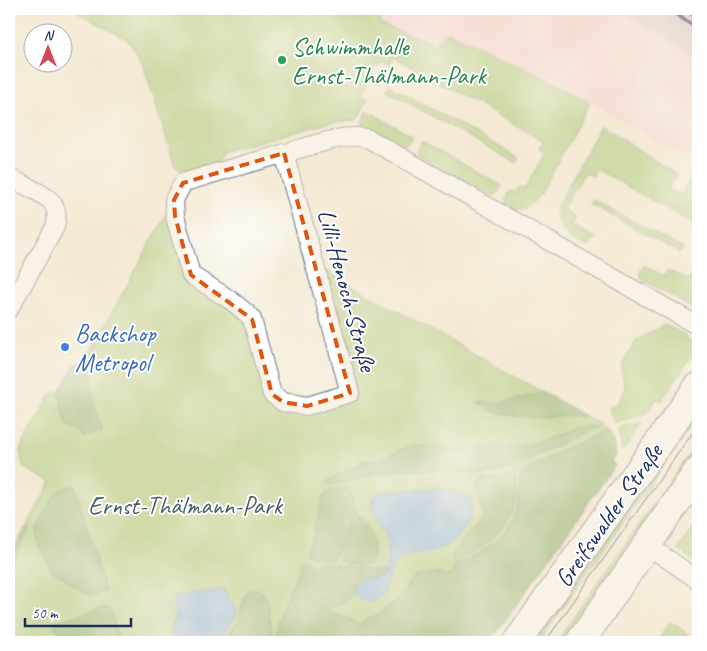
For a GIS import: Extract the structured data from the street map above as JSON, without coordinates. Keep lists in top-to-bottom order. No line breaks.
{"streets":{"main road":["Greifswalder Straße"],"street":["Lilli-Henoch-Straße"]},"parks":["Ernst-Thälmann-Park"],"places":["Schwimmhalle Ernst-Thälmann-Park","Backshop Metropol"],"scale_bar":"50 m","north":"top"}
